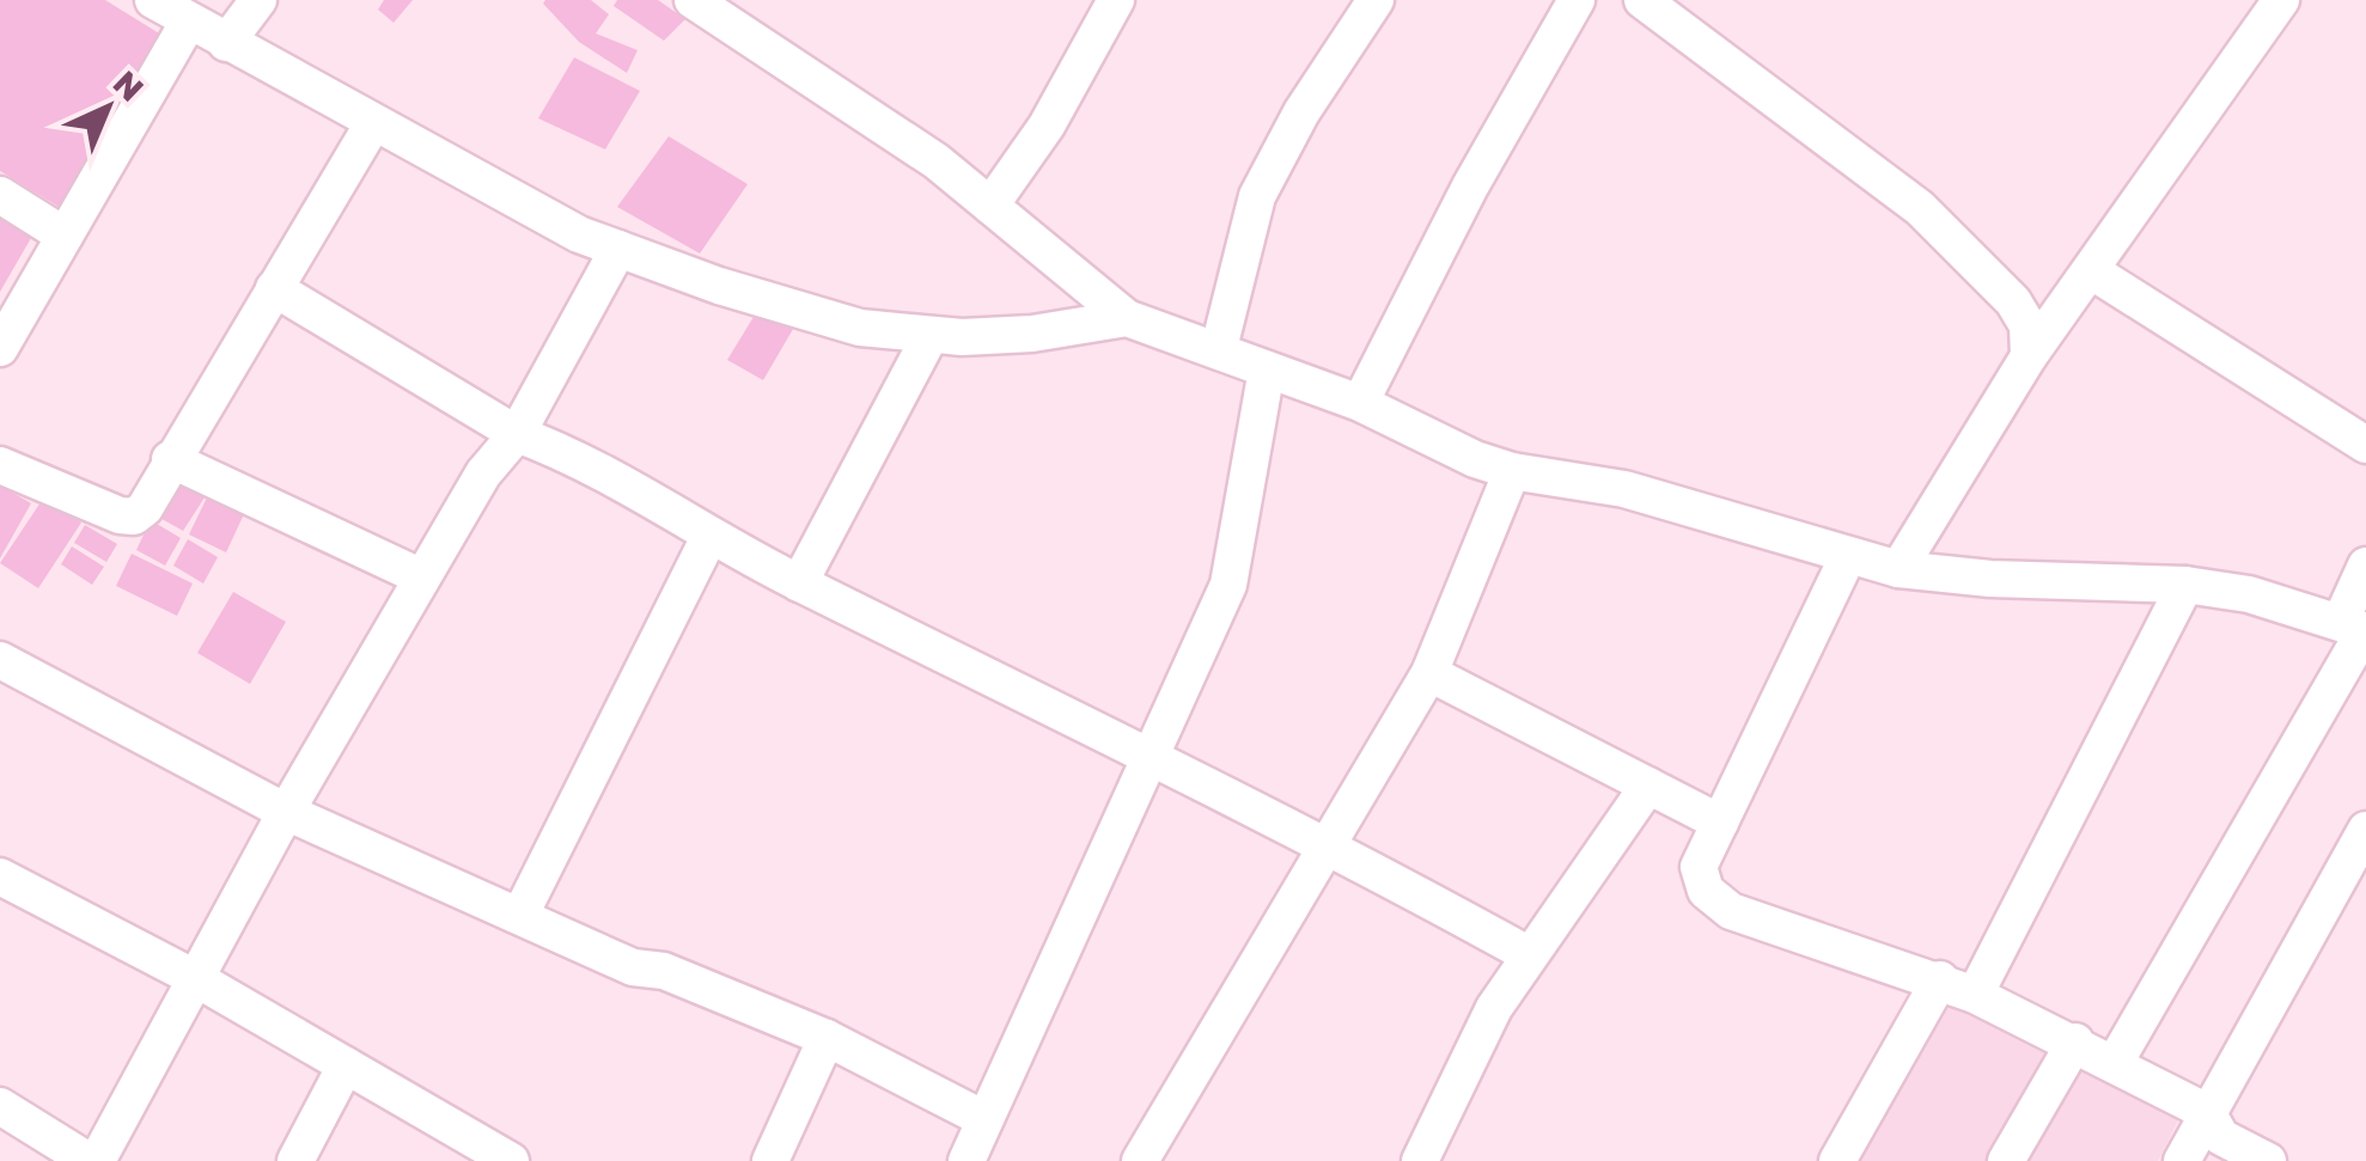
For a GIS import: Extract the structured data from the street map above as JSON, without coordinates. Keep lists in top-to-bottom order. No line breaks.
{"north":"top right"}
